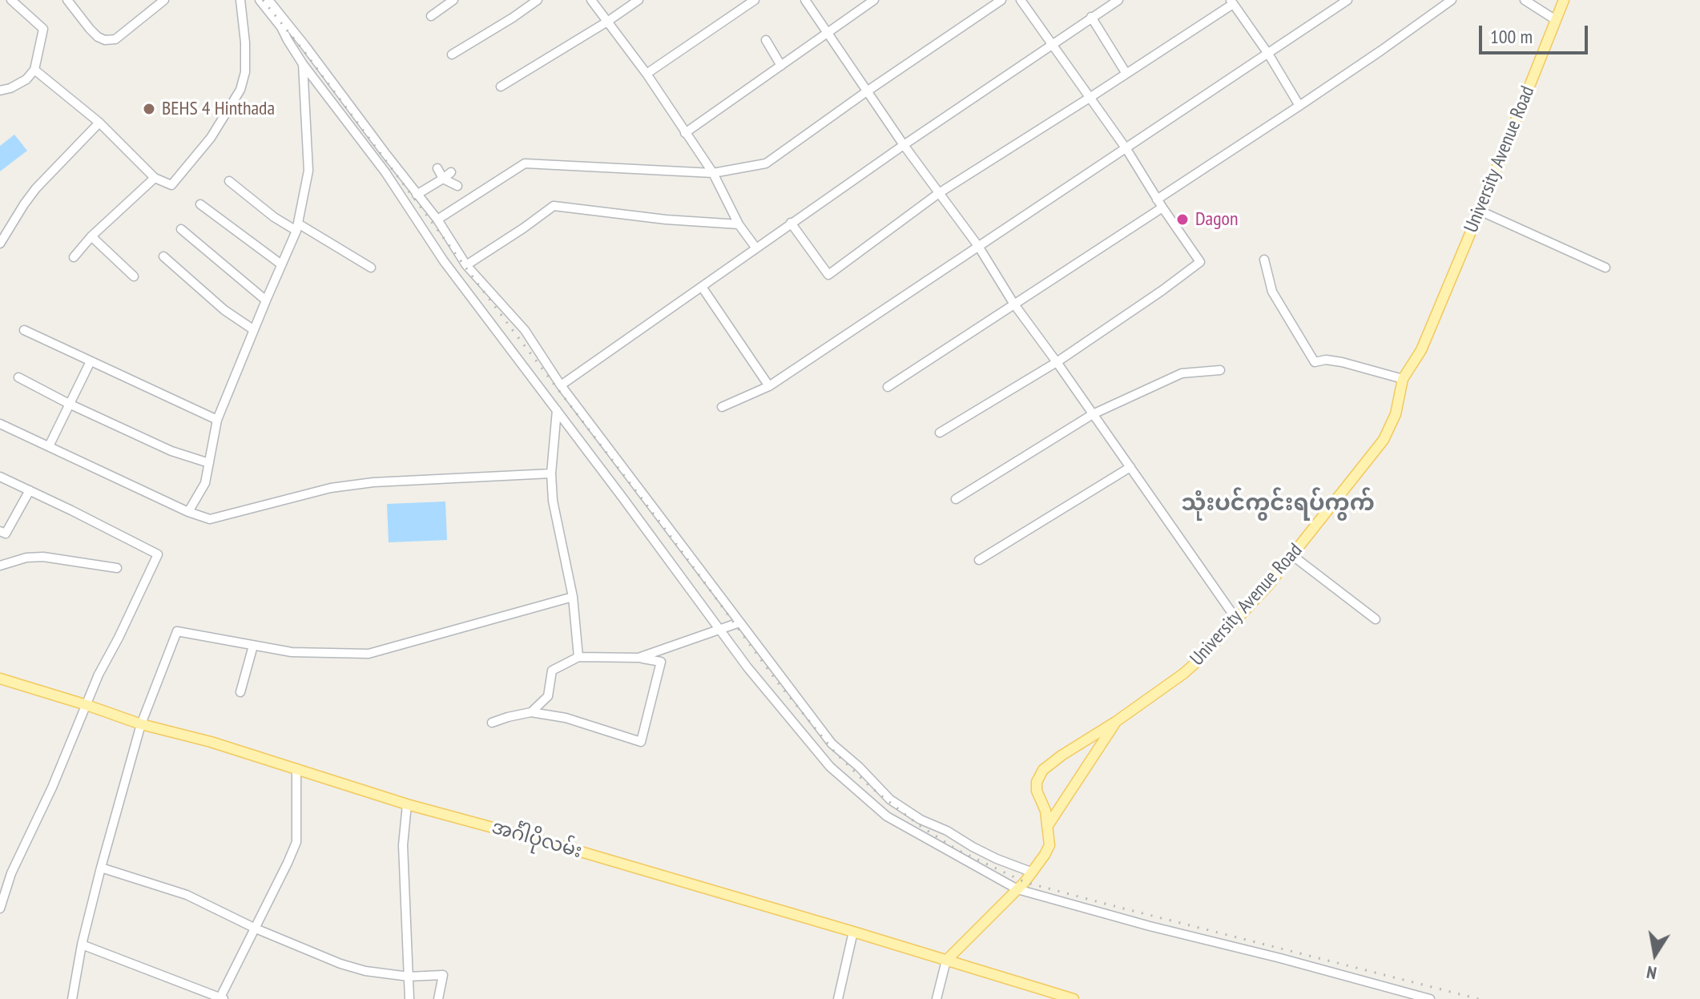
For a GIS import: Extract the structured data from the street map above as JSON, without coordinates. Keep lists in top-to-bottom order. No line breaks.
{"streets":{"main road":["University Avenue Road","အင်္ဂါပိုလမ်း"]},"crossings":[["University Avenue Road","အင်္ဂါပိုလမ်း"]],"districts":["သုံးပင်ကွင်းရပ်ကွက်"],"places":["BEHS 4 Hinthada","Dagon"],"scale_bar":"100 m","north":"bottom"}
